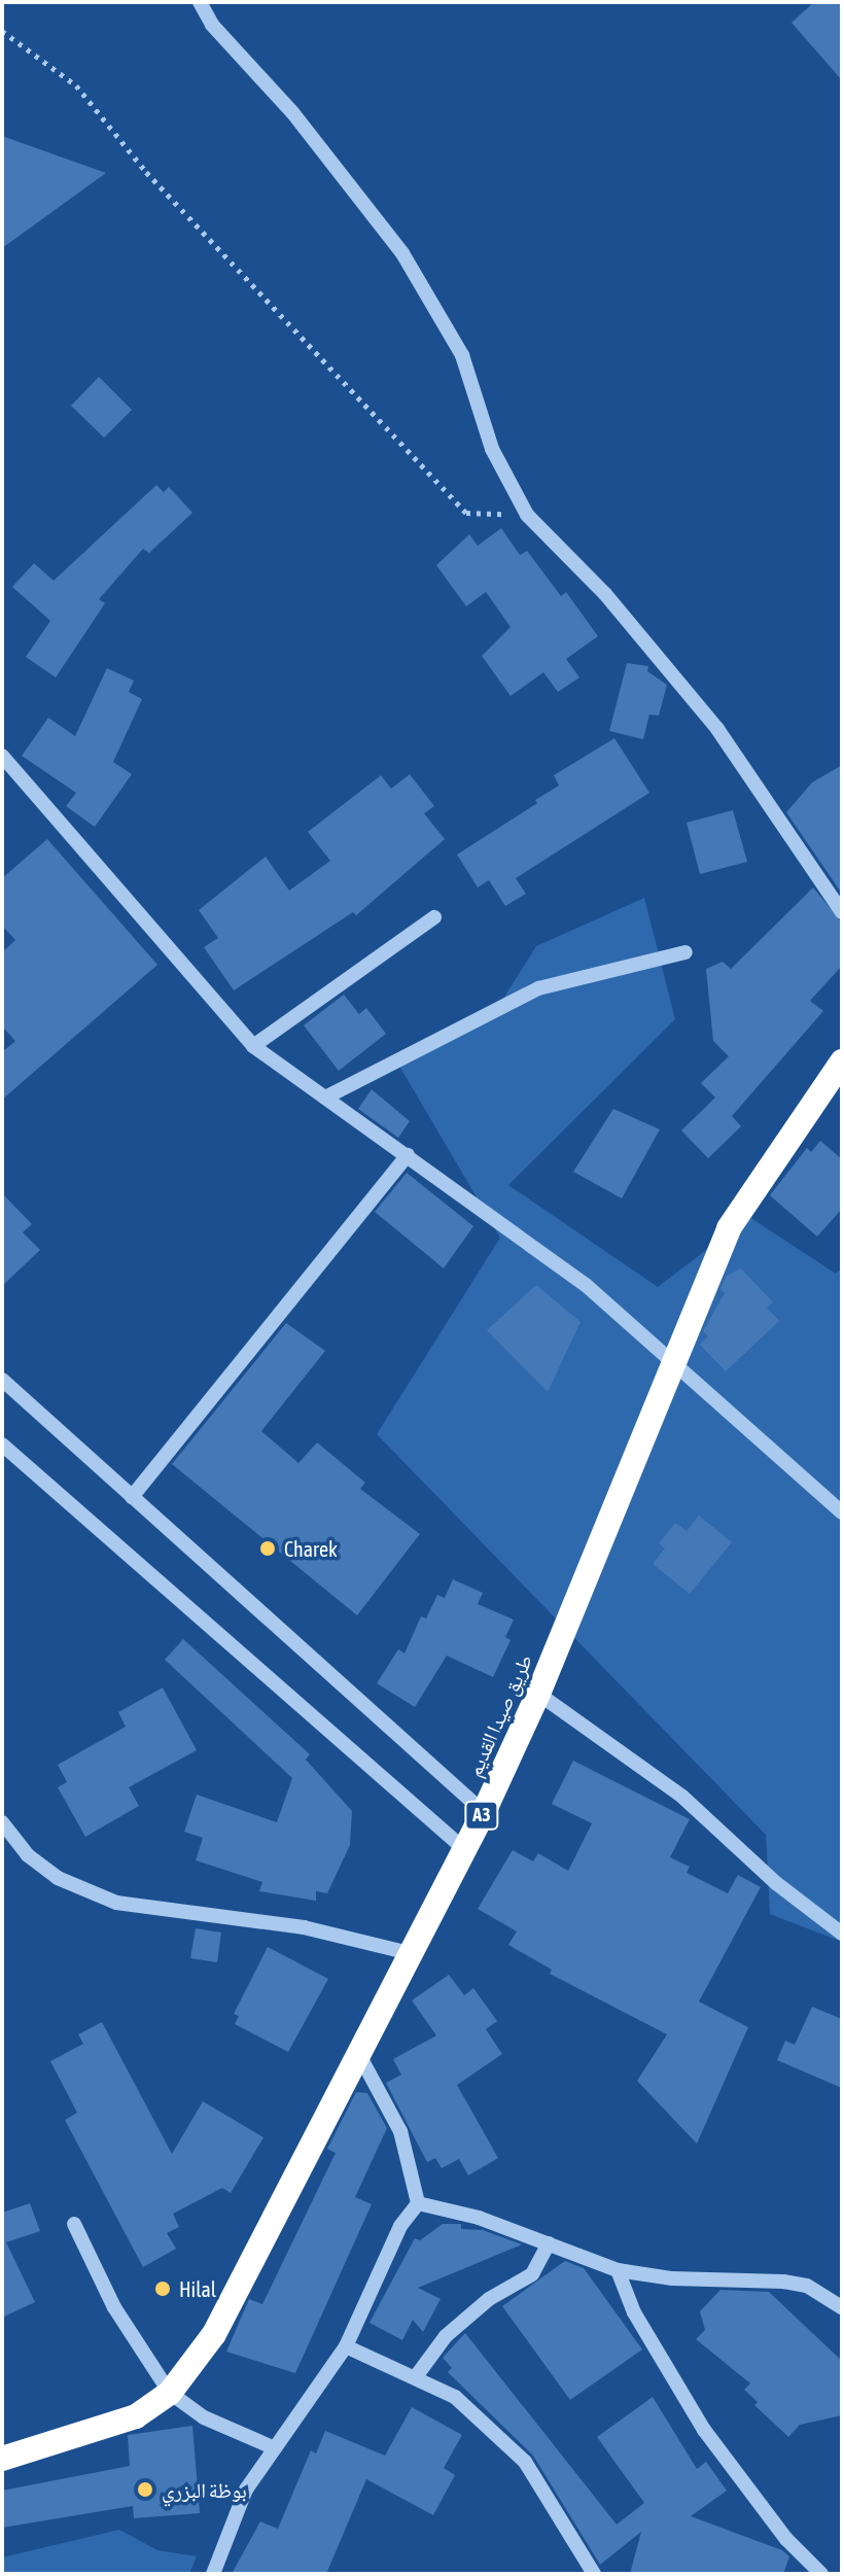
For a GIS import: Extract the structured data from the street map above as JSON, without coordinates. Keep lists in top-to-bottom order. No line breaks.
{"streets":{"highway":["طريق صيدا القديم","A3"]},"places":["Charek","Hilal","بوظة البزري"]}
